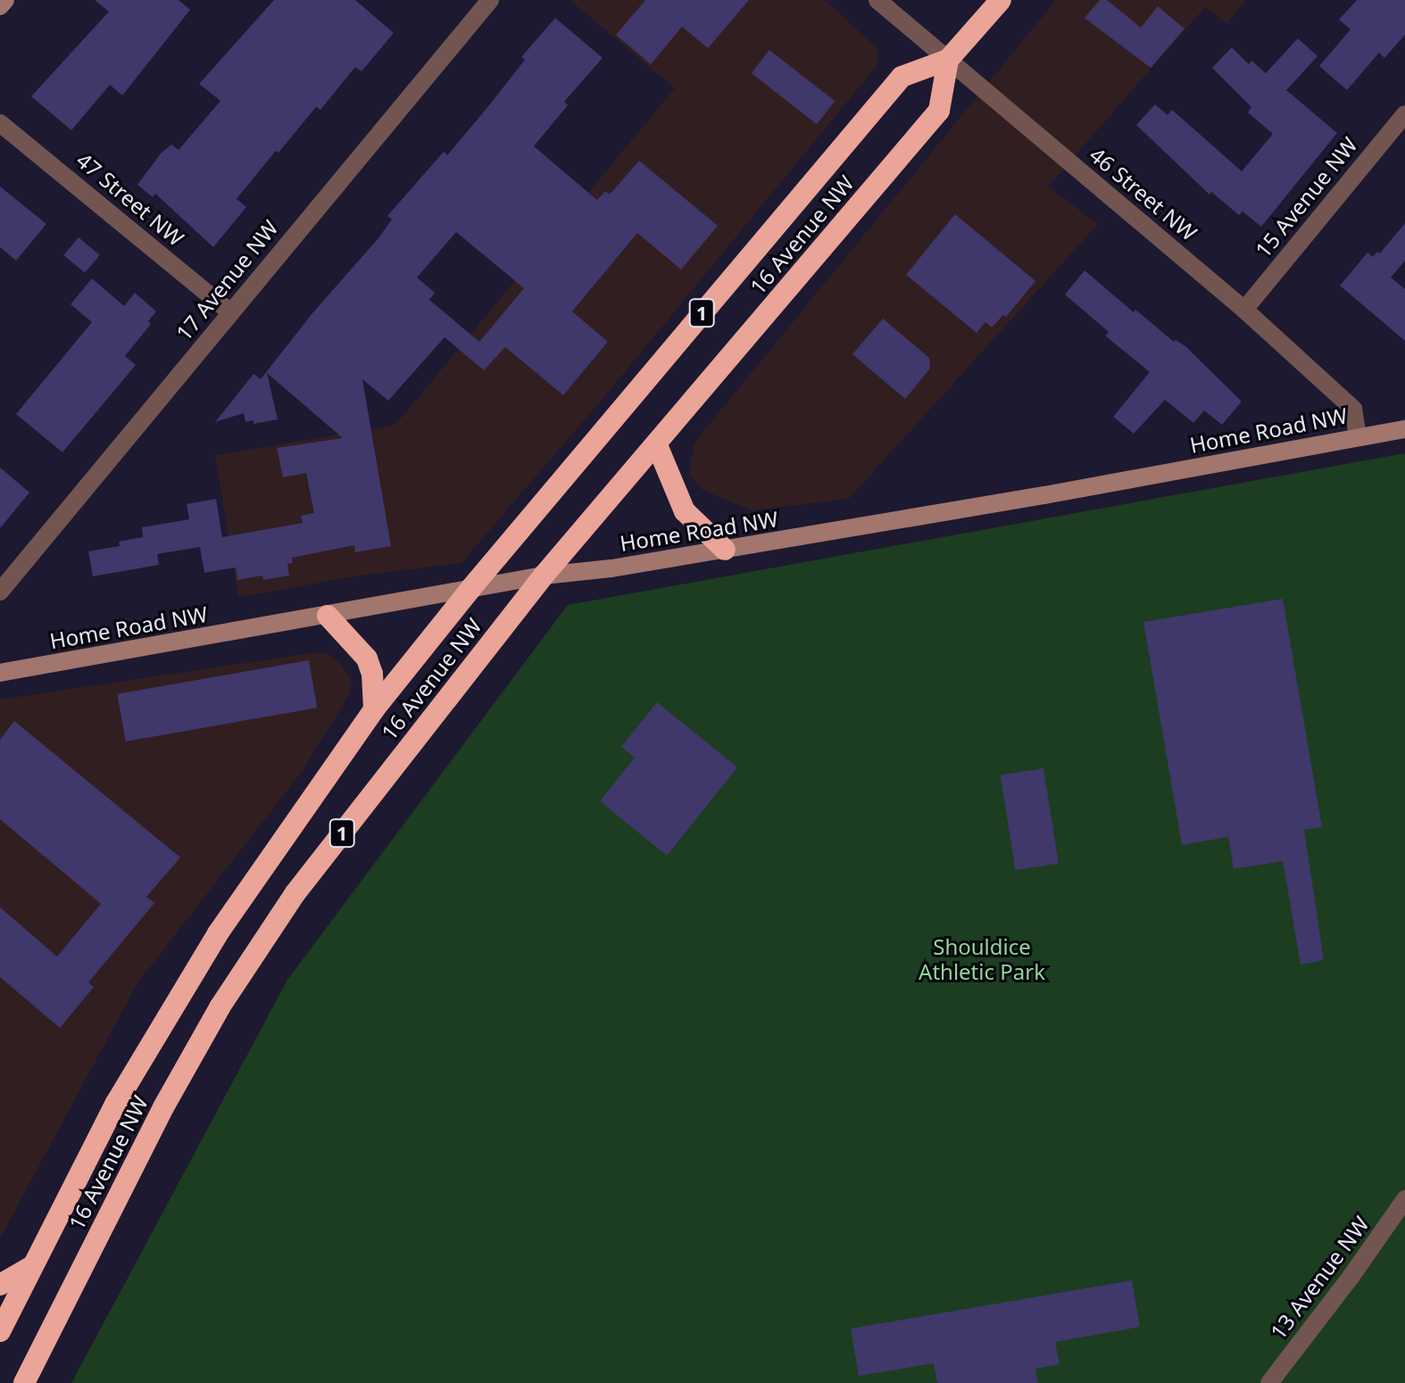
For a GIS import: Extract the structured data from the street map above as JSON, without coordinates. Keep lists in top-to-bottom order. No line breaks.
{"streets":{"highway":["16 Avenue NW","1"],"street":["46 Street NW","15 Avenue NW","47 Street NW","17 Avenue NW","Home Road NW","13 Avenue NW"]},"crossings":[["46 Street NW","15 Avenue NW"],["46 Street NW","16 Avenue NW"],["46 Street NW","Home Road NW"],["47 Street NW","17 Avenue NW"],["16 Avenue NW","Home Road NW"]],"parks":["Shouldice Athletic Park"]}
